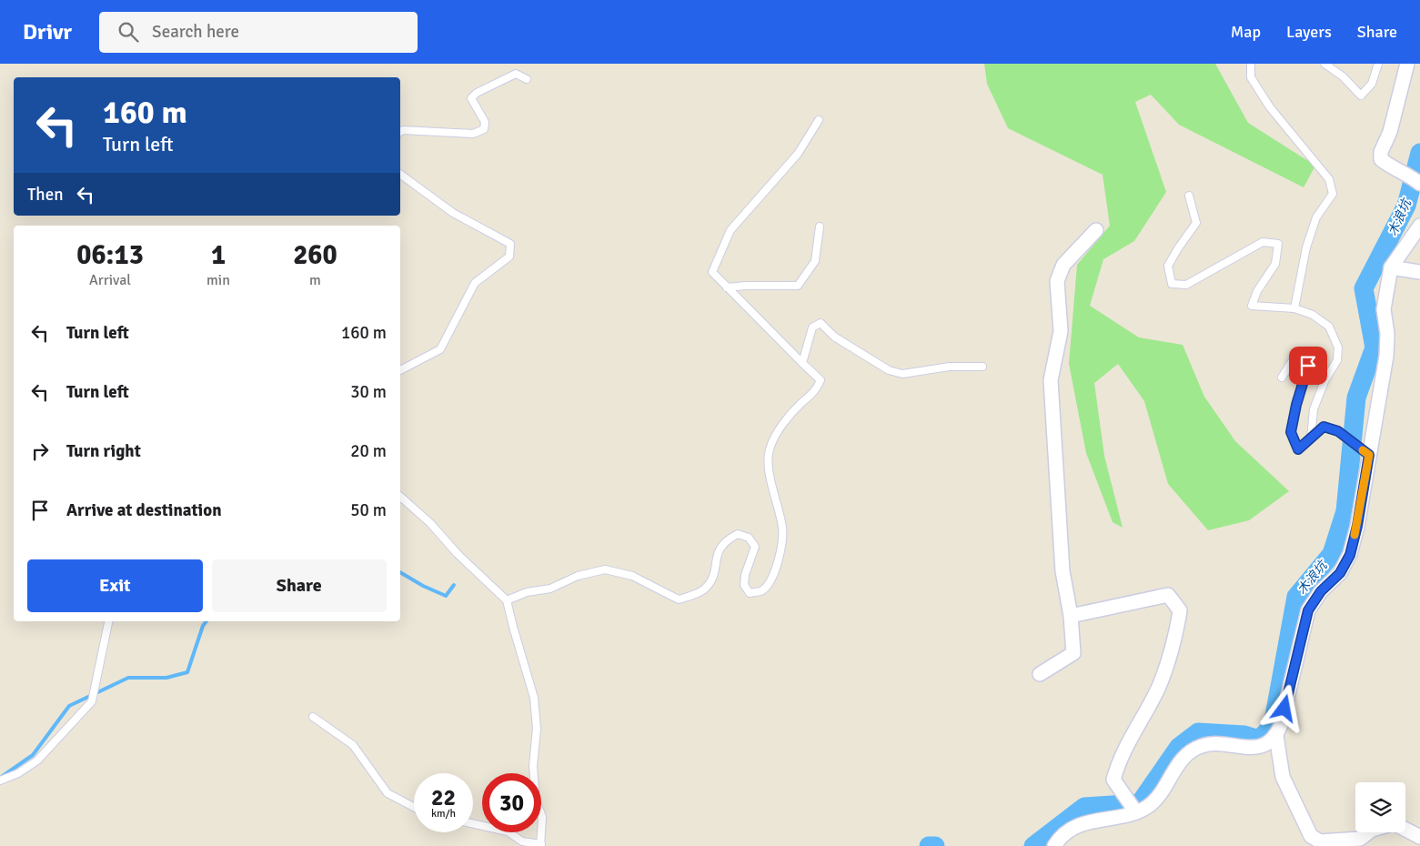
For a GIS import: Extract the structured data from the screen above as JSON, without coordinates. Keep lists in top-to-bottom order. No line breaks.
{"water":["木浪坑"],"page":{"header":"Drivr","search":"Search here","nav":["Map","Layers","Share"],"turn":["160 m","Turn left"],"then":"Then","eta":["06:13","Arrival","1","min","260","m"],"list":[{"name":"Turn left","value":"160 m"},{"name":"Turn left","value":"30 m"},{"name":"Turn right","value":"20 m"},{"name":"Arrive at destination","value":"50 m"}],"buttons":["Exit","Share"],"speed":"22 km/h","limit":"30"}}
